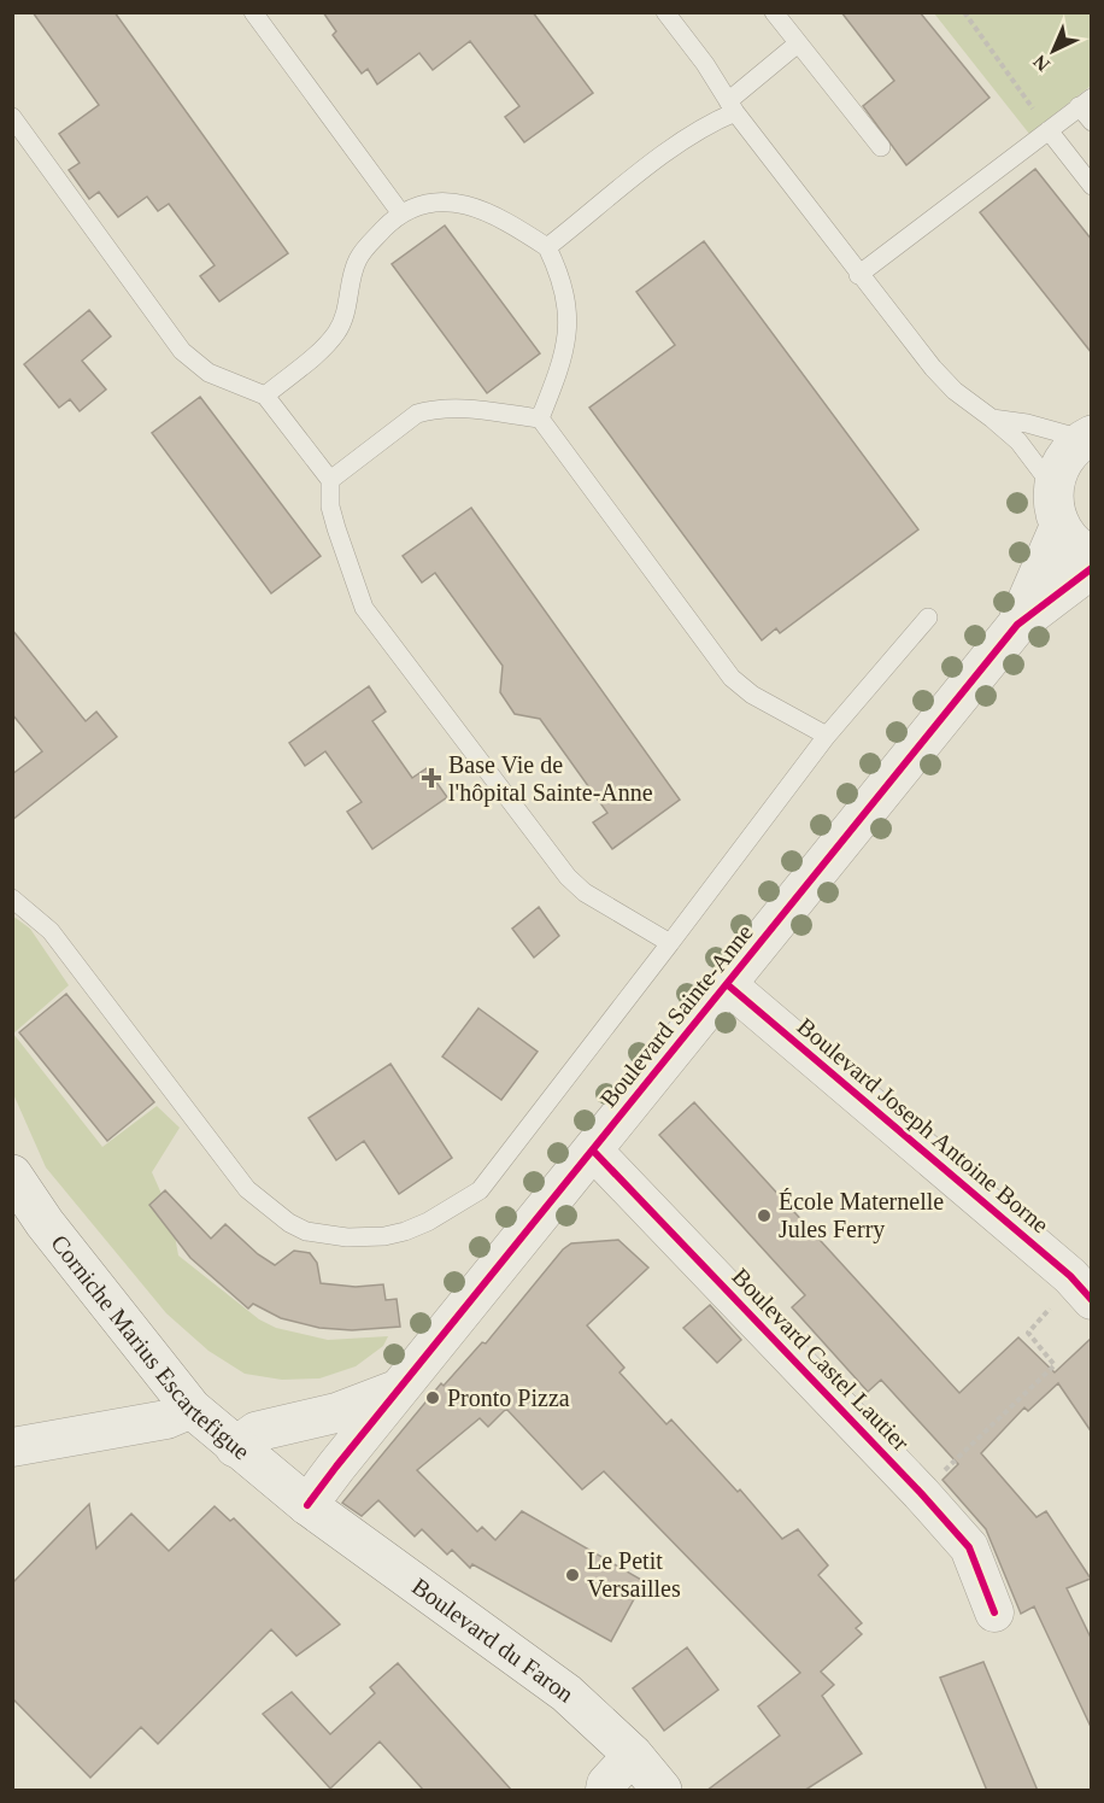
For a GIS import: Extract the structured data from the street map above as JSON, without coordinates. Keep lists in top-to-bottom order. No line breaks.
{"streets":{"street":["Boulevard Sainte-Anne","Boulevard Joseph Antoine Borne","Corniche Marius Escartefigue","Boulevard Castel Lautier","Boulevard du Faron"]},"crossings":[["Boulevard Sainte-Anne","Boulevard Joseph Antoine Borne"],["Boulevard Sainte-Anne","Corniche Marius Escartefigue"],["Boulevard Sainte-Anne","Boulevard Castel Lautier"],["Boulevard Sainte-Anne","Boulevard du Faron"],["Corniche Marius Escartefigue","Boulevard du Faron"]],"places":{"health":["Base Vie de l'hôpital Sainte-Anne"],"other":["École Maternelle Jules Ferry","Pronto Pizza","Le Petit Versailles"]},"north":"bottom left"}
